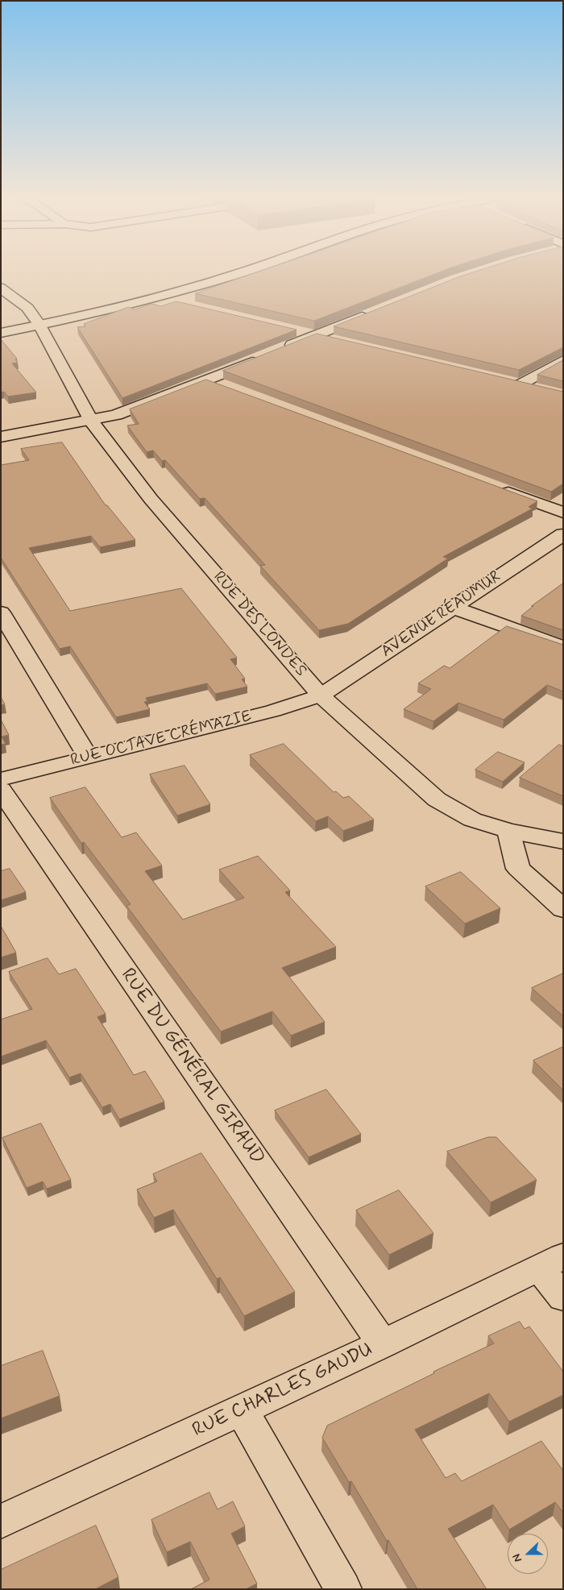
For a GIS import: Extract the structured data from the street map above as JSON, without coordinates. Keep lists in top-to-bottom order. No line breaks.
{"streets":{"street":["AVENUE RÉAUMUR","RUE DES LONDES","RUE OCTAVE CRÉMAZIE","RUE DU GÉNÉRAL GIRAUD","RUE CHARLES GAUDU"]},"crossings":[["AVENUE RÉAUMUR","RUE DES LONDES"],["AVENUE RÉAUMUR","RUE OCTAVE CRÉMAZIE"],["RUE DES LONDES","RUE OCTAVE CRÉMAZIE"],["RUE DU GÉNÉRAL GIRAUD","RUE CHARLES GAUDU"]],"north":"left"}
